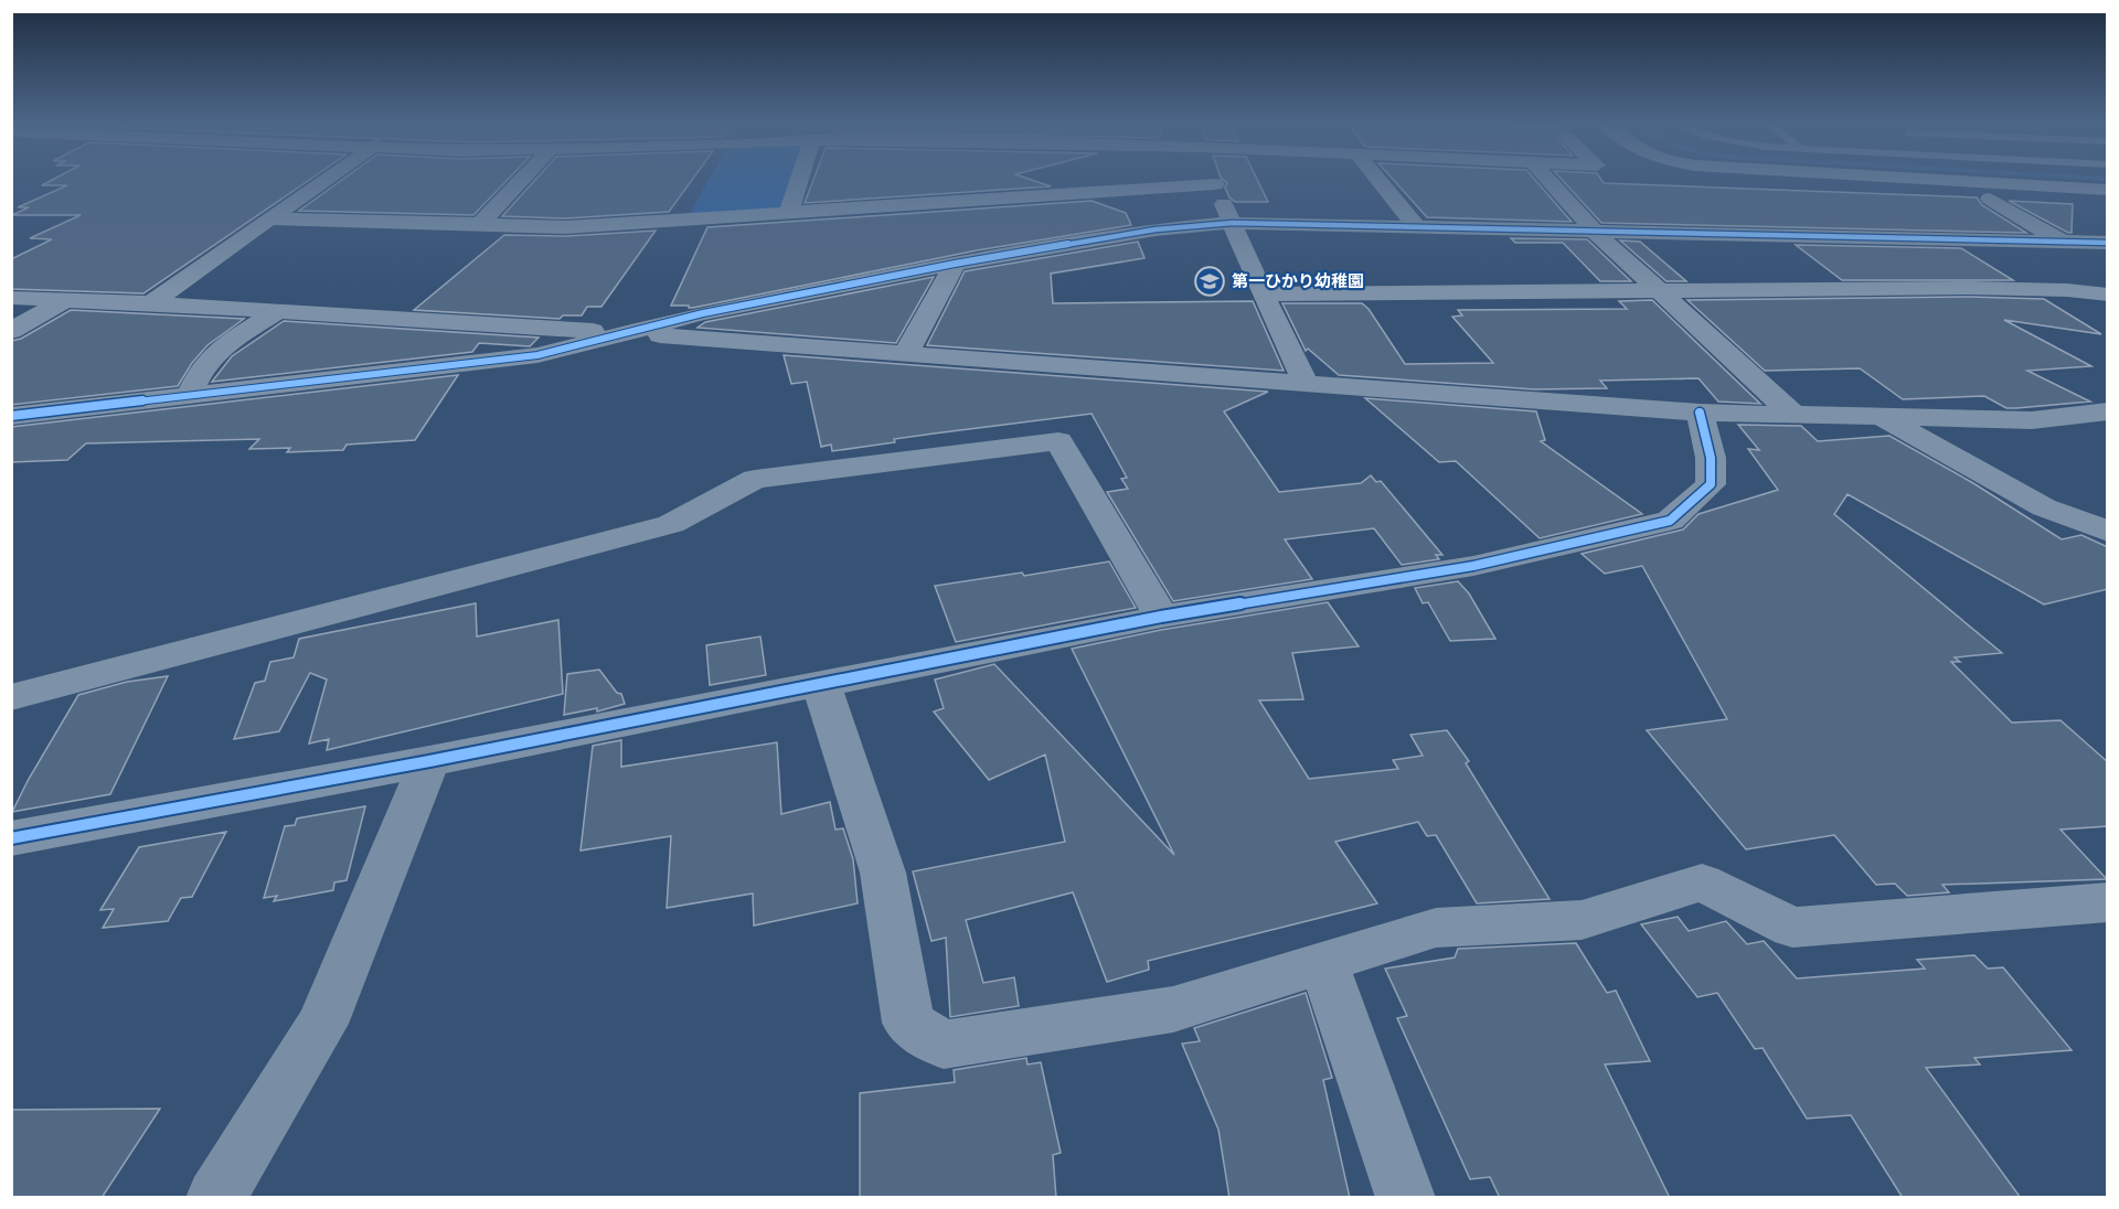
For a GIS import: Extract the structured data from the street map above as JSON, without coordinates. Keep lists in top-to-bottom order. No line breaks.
{"places":{"school or university":["第一ひかり幼稚園"]}}
